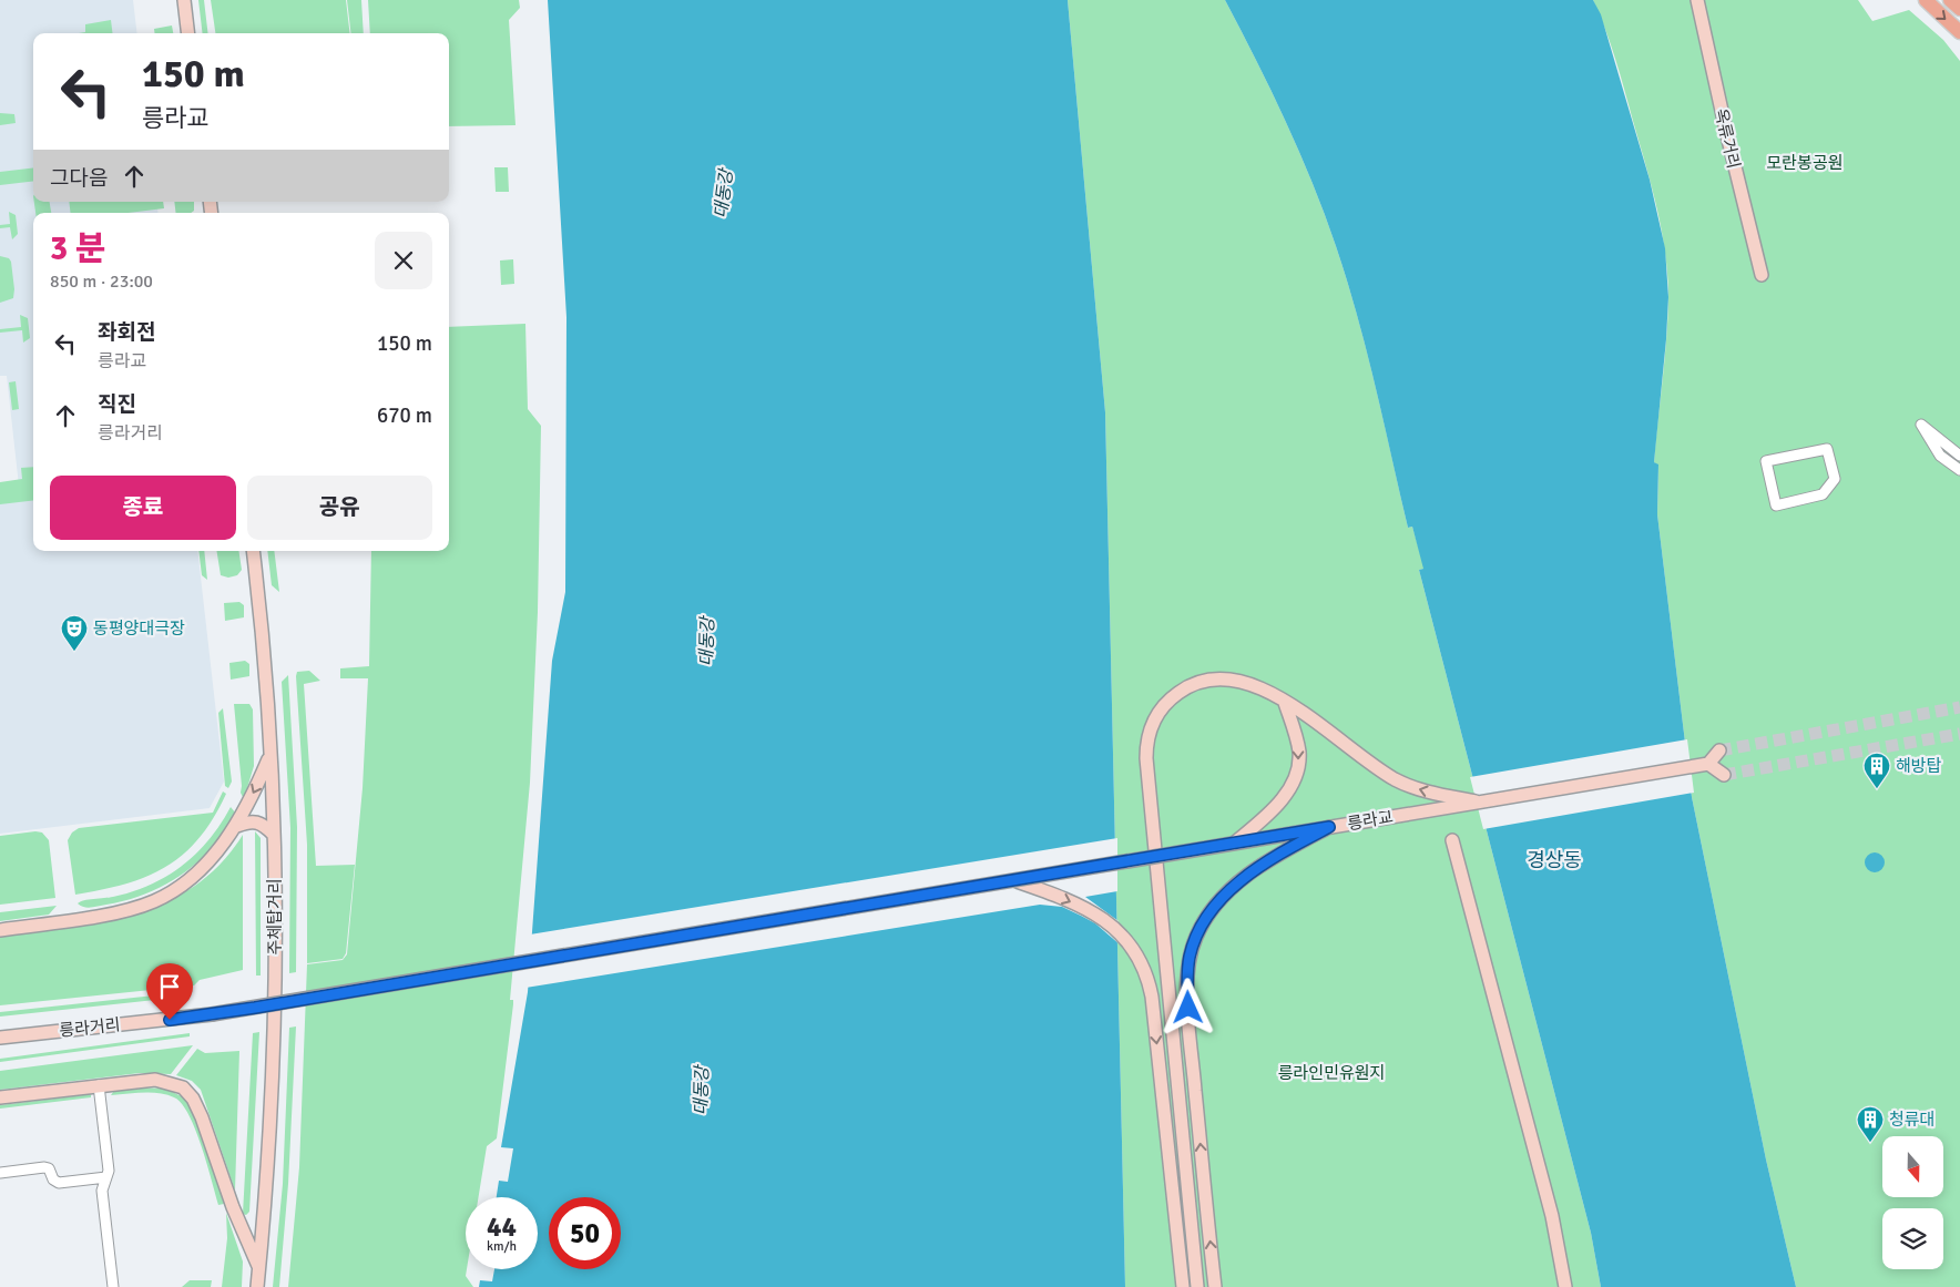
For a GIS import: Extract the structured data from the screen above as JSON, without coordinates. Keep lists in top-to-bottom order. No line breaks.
{"streets":{"main road":["옥류거리","릉라교","주체탑거리","릉라거리"]},"crossings":[["릉라교","릉라거리"]],"districts":["경상동"],"water":["대동강"],"parks":["모란봉공원","릉라인민유원지"],"places":{"theatre":["동평양대극장"],"building":["해방탑","청류대"]},"north":"bottom","page":{"turn":["150 m","릉라교"],"then":"그다음","heading":["3 분","850 m · 23:00"],"list":[{"name":"좌회전","note":"릉라교","value":"150 m"},{"name":"직진","note":"릉라거리","value":"670 m"}],"buttons":["종료","공유"],"speed":"44 km/h","limit":"50"}}
